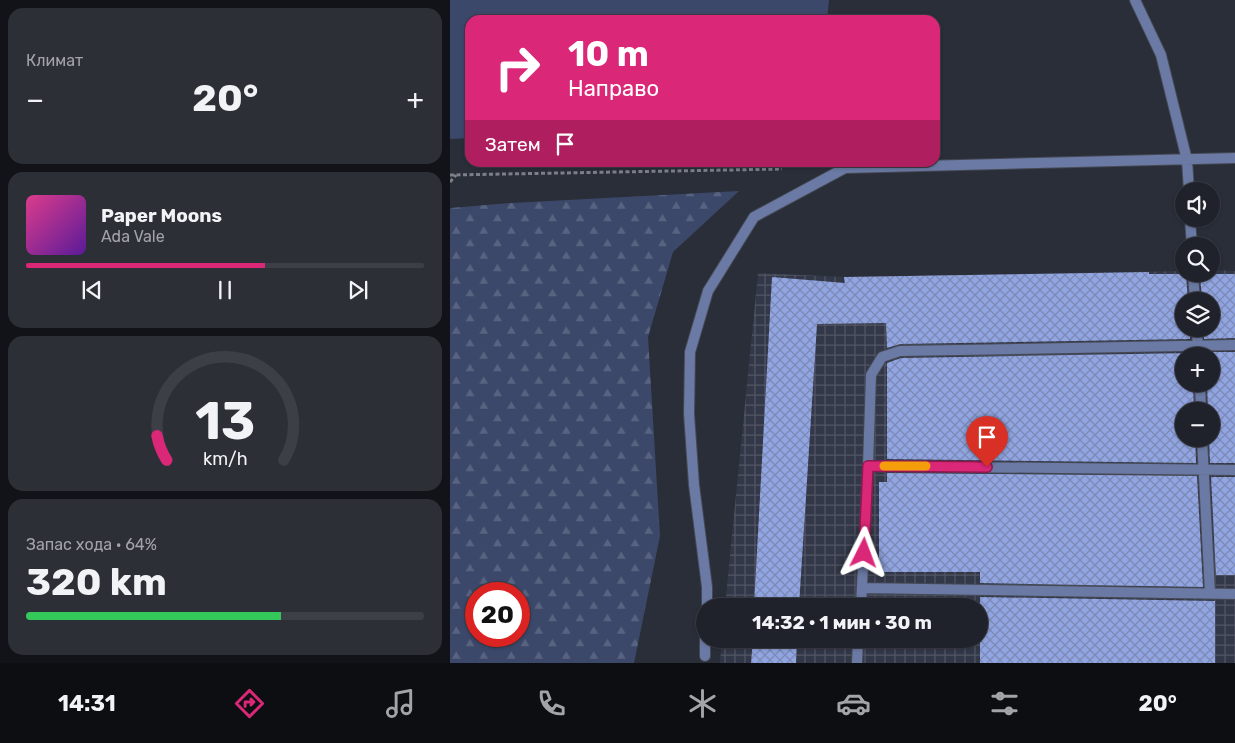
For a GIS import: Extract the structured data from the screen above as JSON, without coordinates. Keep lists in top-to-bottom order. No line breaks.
{"page":{"tile":["Климат",["Запас хода · 64%","320 km"]],"turn":["10 m","Направо"],"heat":["−","20°","+"],"then":"Затем","map_buttons":["+","−"],"song":["Paper Moons","Ada Vale"],"limit":"20","trip":"14:32 · 1 мин · 30 m","tabs":["14:31","20°"],"gauge":["13","km/h"]}}
